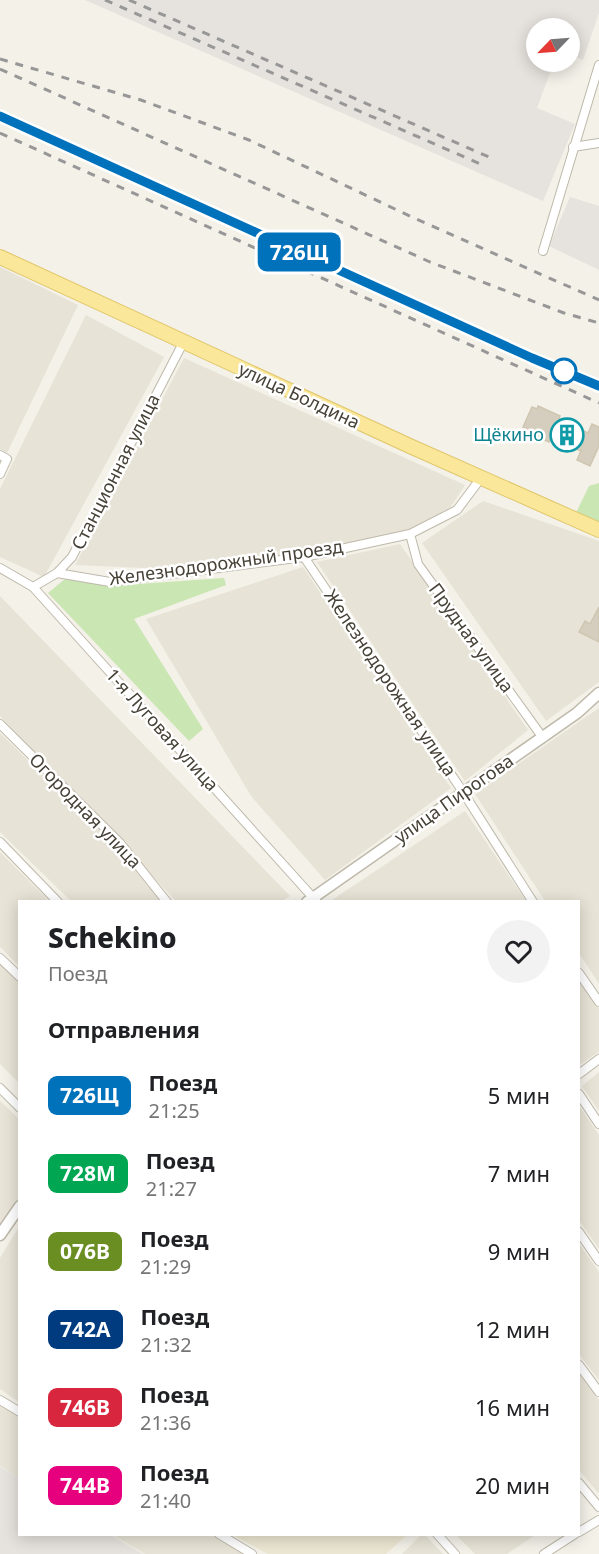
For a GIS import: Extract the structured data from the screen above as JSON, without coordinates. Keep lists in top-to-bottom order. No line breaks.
{"streets":{"main road":["улица Болдина"],"street":["Станционная улица","Железнодорожный проезд","Прудная улица","Железнодорожная улица","1-я Луговая улица","улица Пирогова","Огородная улица"]},"crossings":[["улица Болдина","Станционная улица"],["улица Болдина","Железнодорожный проезд"],["Станционная улица","Железнодорожный проезд"],["Станционная улица","1-я Луговая улица"],["Железнодорожный проезд","Прудная улица"],["Железнодорожный проезд","Железнодорожная улица"],["Прудная улица","улица Пирогова"],["Железнодорожная улица","улица Пирогова"],["1-я Луговая улица","улица Пирогова"]],"places":{"building":["Щёкино"]},"north":"bottom left","page":{"on_map":"726Щ","heading":[["Schekino","Поезд"],"Отправления"],"list":[{"mark":"726Щ","name":"Поезд","note":"21:25","value":"5 мин"},{"mark":"728М","name":"Поезд","note":"21:27","value":"7 мин"},{"mark":"076В","name":"Поезд","note":"21:29","value":"9 мин"},{"mark":"742А","name":"Поезд","note":"21:32","value":"12 мин"},{"mark":"746В","name":"Поезд","note":"21:36","value":"16 мин"},{"mark":"744В","name":"Поезд","note":"21:40","value":"20 мин"}]}}
